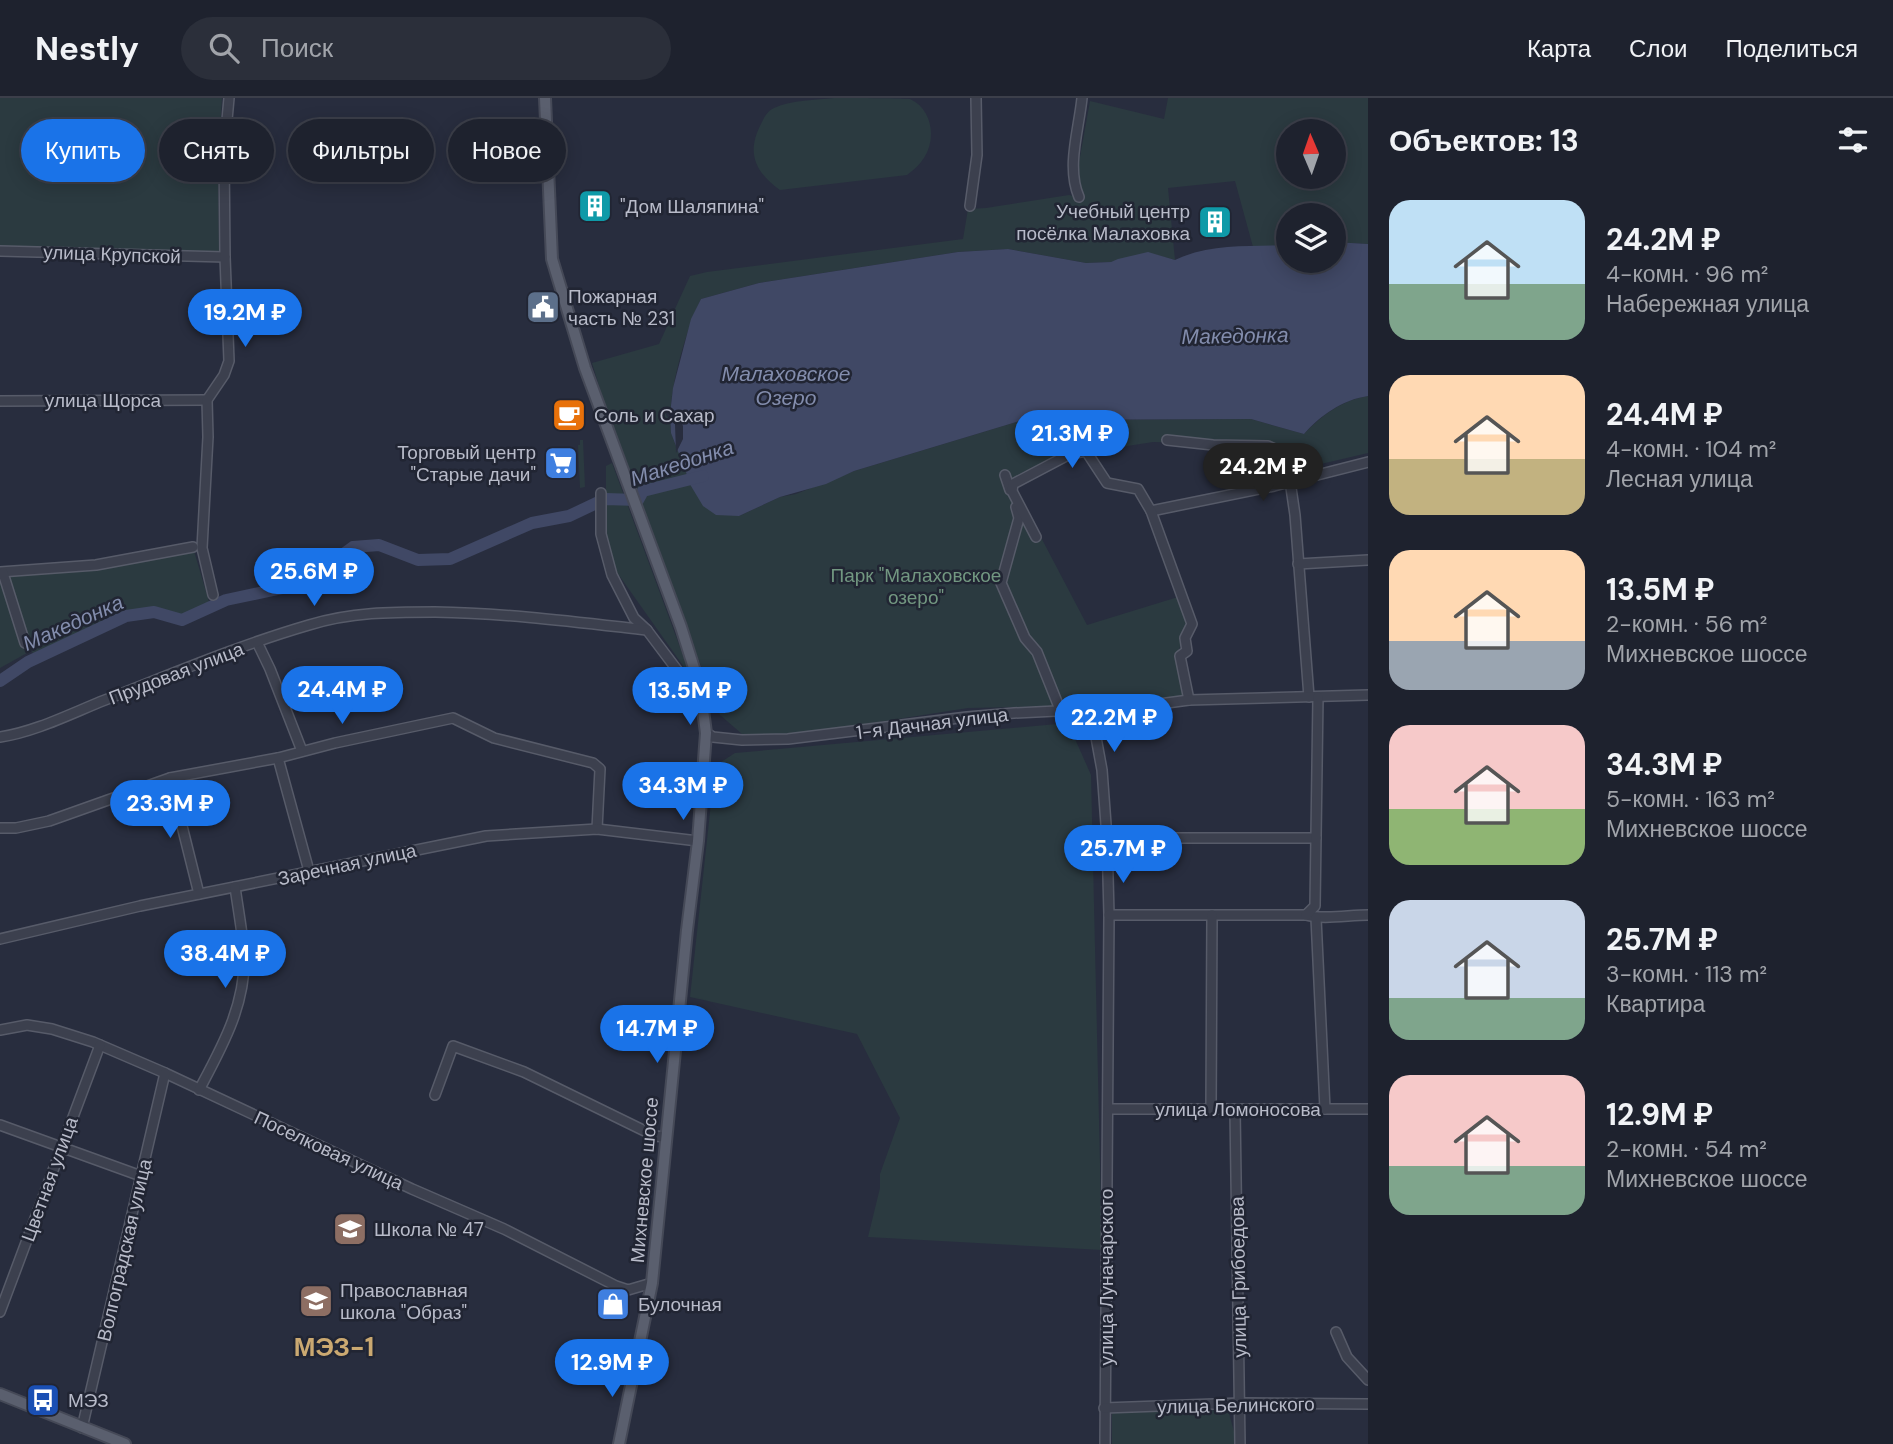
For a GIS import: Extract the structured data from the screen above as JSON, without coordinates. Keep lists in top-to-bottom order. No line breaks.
{"streets":{"main road":["Михневское шоссе"],"street":["улица Крупской","улица Щорса","Прудовая улица","1-я Дачная улица","Заречная улица","улица Ломоносова","Поселковая улица","Цветная улица","Волгоградская улица","улица Луначарского","улица Грибоедова","улица Белинского"]},"crossings":[["1-я Дачная улица","Михневское шоссе"],["1-я Дачная улица","улица Луначарского"],["Заречная улица","Михневское шоссе"],["улица Ломоносова","улица Луначарского"],["улица Ломоносова","улица Грибоедова"],["Поселковая улица","Цветная улица"],["Поселковая улица","Михневское шоссе"],["Поселковая улица","Волгоградская улица"],["улица Луначарского","улица Белинского"],["улица Грибоедова","улица Белинского"]],"districts":["МЭЗ-1"],"water":["Македонка","Малаховское Озеро"],"parks":["Парк \"Малаховское озеро\""],"places":{"building":["\"Дом Шаляпина\"","Учебный центр посёлка Малаховка"],"public building":["Пожарная часть № 231"],"cafe":["Соль и Сахар"],"supermarket":["Торговый центр \"Старые дачи\""],"school or university":["Школа № 47","Православная школа \"Образ\""],"shop":["Булочная"],"bus stop":["МЭЗ"]},"north":"top","page":{"header":"Nestly","search":"Поиск","nav":["Карта","Слои","Поделиться"],"heading":"Объектов: 13","chip":["Купить","Снять","Фильтры","Новое"],"list":[{"name":"24.2M ₽","note":"4-комн. · 96 m² · Набережная улица"},{"name":"24.4M ₽","note":"4-комн. · 104 m² · Лесная улица"},{"name":"13.5M ₽","note":"2-комн. · 56 m² · Михневское шоссе"},{"name":"34.3M ₽","note":"5-комн. · 163 m² · Михневское шоссе"},{"name":"25.7M ₽","note":"3-комн. · 113 m² · Квартира"},{"name":"12.9M ₽","note":"2-комн. · 54 m² · Михневское шоссе"}],"price":["19.2M ₽","21.3M ₽","24.2M ₽","25.6M ₽","24.4M ₽","13.5M ₽","22.2M ₽","34.3M ₽","23.3M ₽","25.7M ₽","38.4M ₽","14.7M ₽","12.9M ₽"]}}
